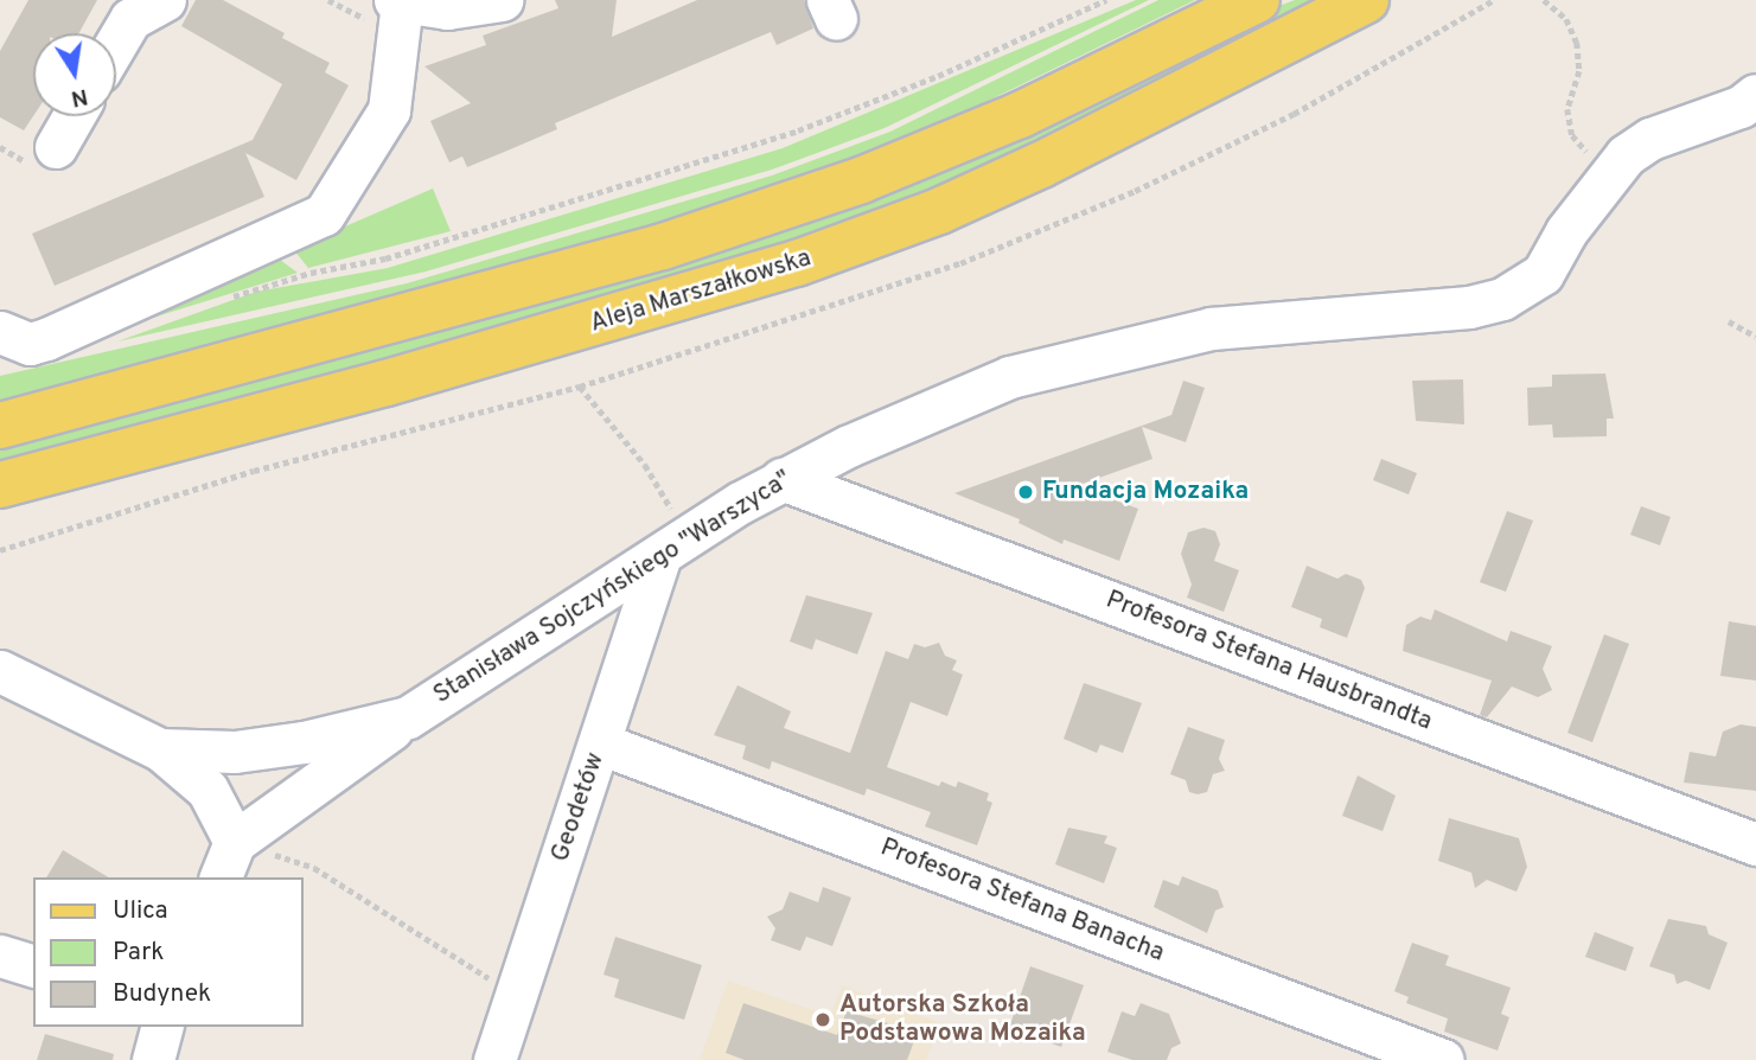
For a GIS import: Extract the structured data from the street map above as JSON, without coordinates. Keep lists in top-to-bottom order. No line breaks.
{"streets":{"main road":["Aleja Marszałkowska"],"street":["Stanisława Sojczyńskiego \"Warszyca\"","Profesora Stefana Hausbrandta","Geodetów","Profesora Stefana Banacha"]},"crossings":[["Stanisława Sojczyńskiego \"Warszyca\"","Profesora Stefana Hausbrandta"],["Stanisława Sojczyńskiego \"Warszyca\"","Geodetów"],["Geodetów","Profesora Stefana Banacha"]],"places":["Fundacja Mozaika","Autorska Szkoła Podstawowa Mozaika"],"legend":["Ulica","Park","Budynek"],"north":"bottom"}
